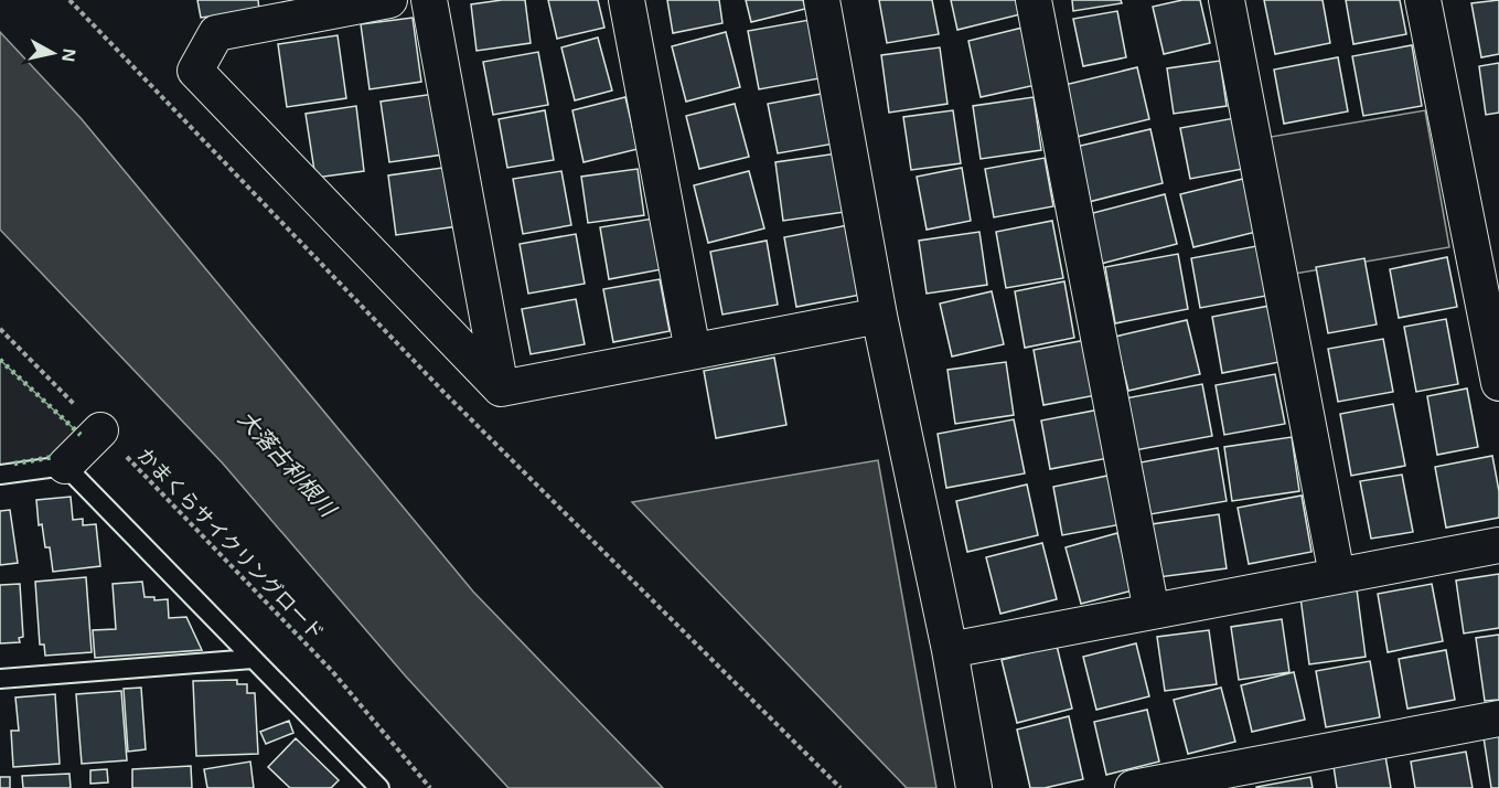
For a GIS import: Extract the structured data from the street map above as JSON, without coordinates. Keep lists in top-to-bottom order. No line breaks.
{"streets":{"path":["かまくらサイクリングロード"]},"water":["大落古利根川"],"north":"right"}
